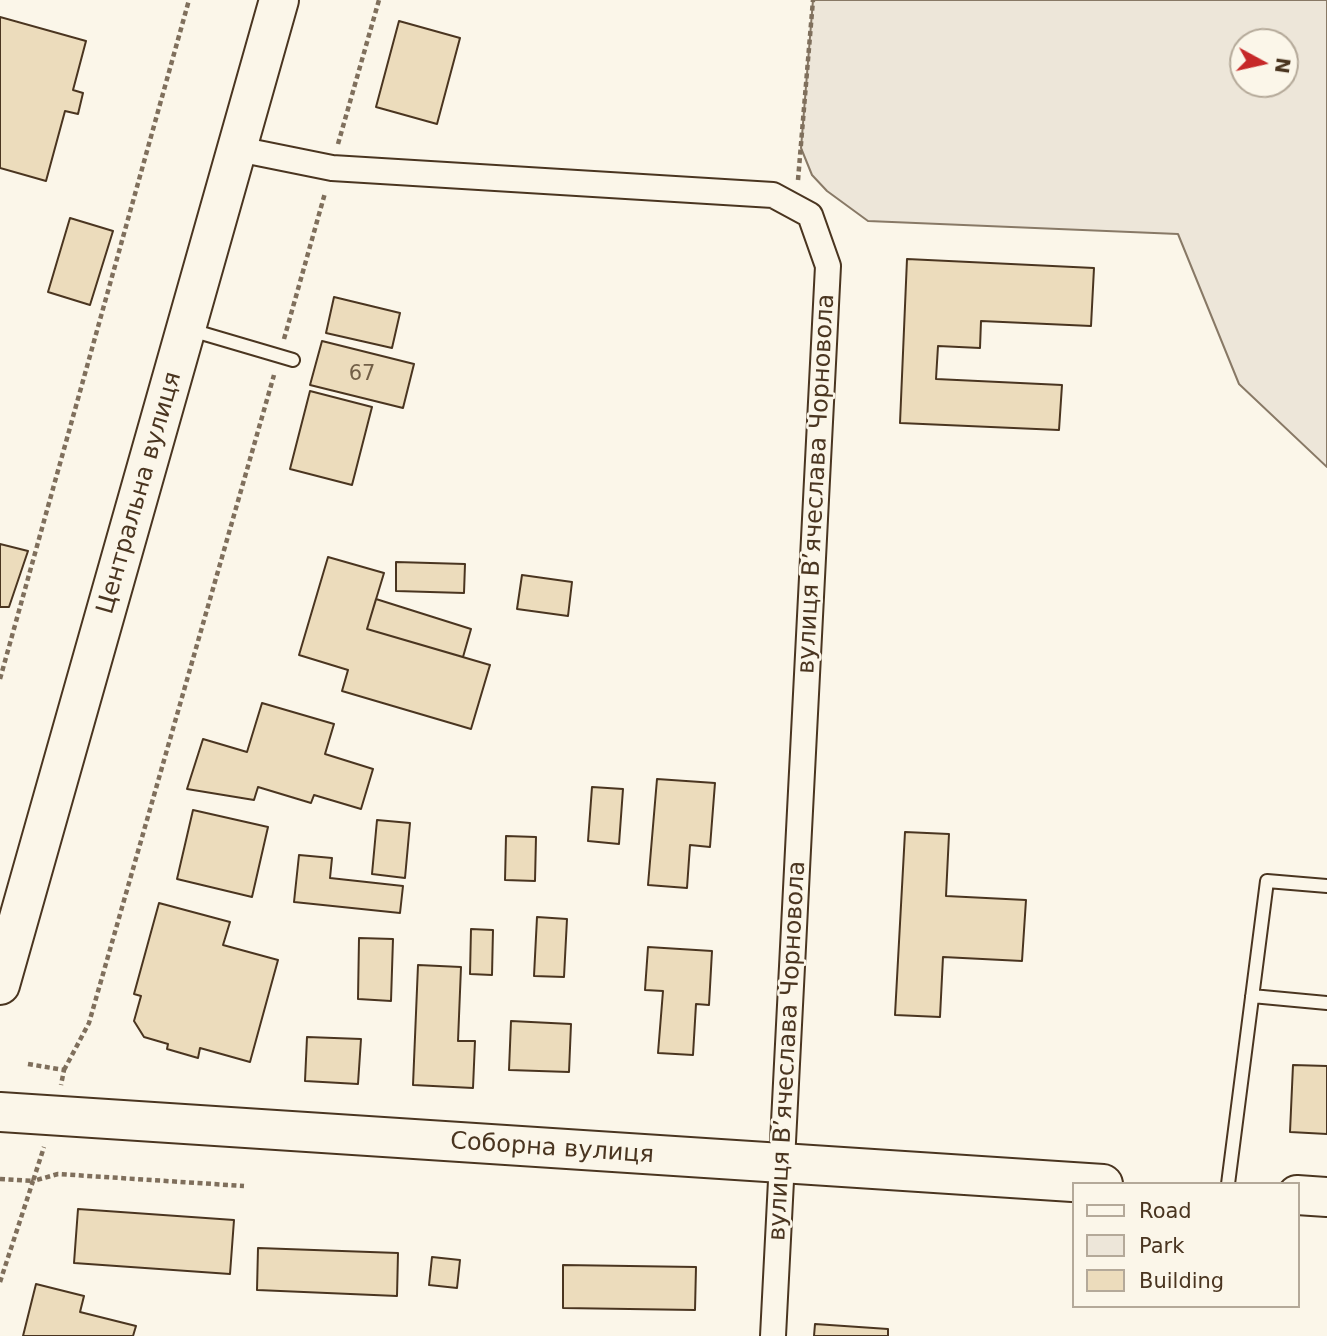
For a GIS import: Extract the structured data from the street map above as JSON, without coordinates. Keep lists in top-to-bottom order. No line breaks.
{"streets":{"main road":["Центральна вулиця","Соборна вулиця"],"street":["вулиця Вʼячеслава Чорновола"]},"crossings":[["вулиця Вʼячеслава Чорновола","Соборна вулиця"]],"house_numbers":["67"],"legend":["Road","Park","Building"],"north":"right"}
